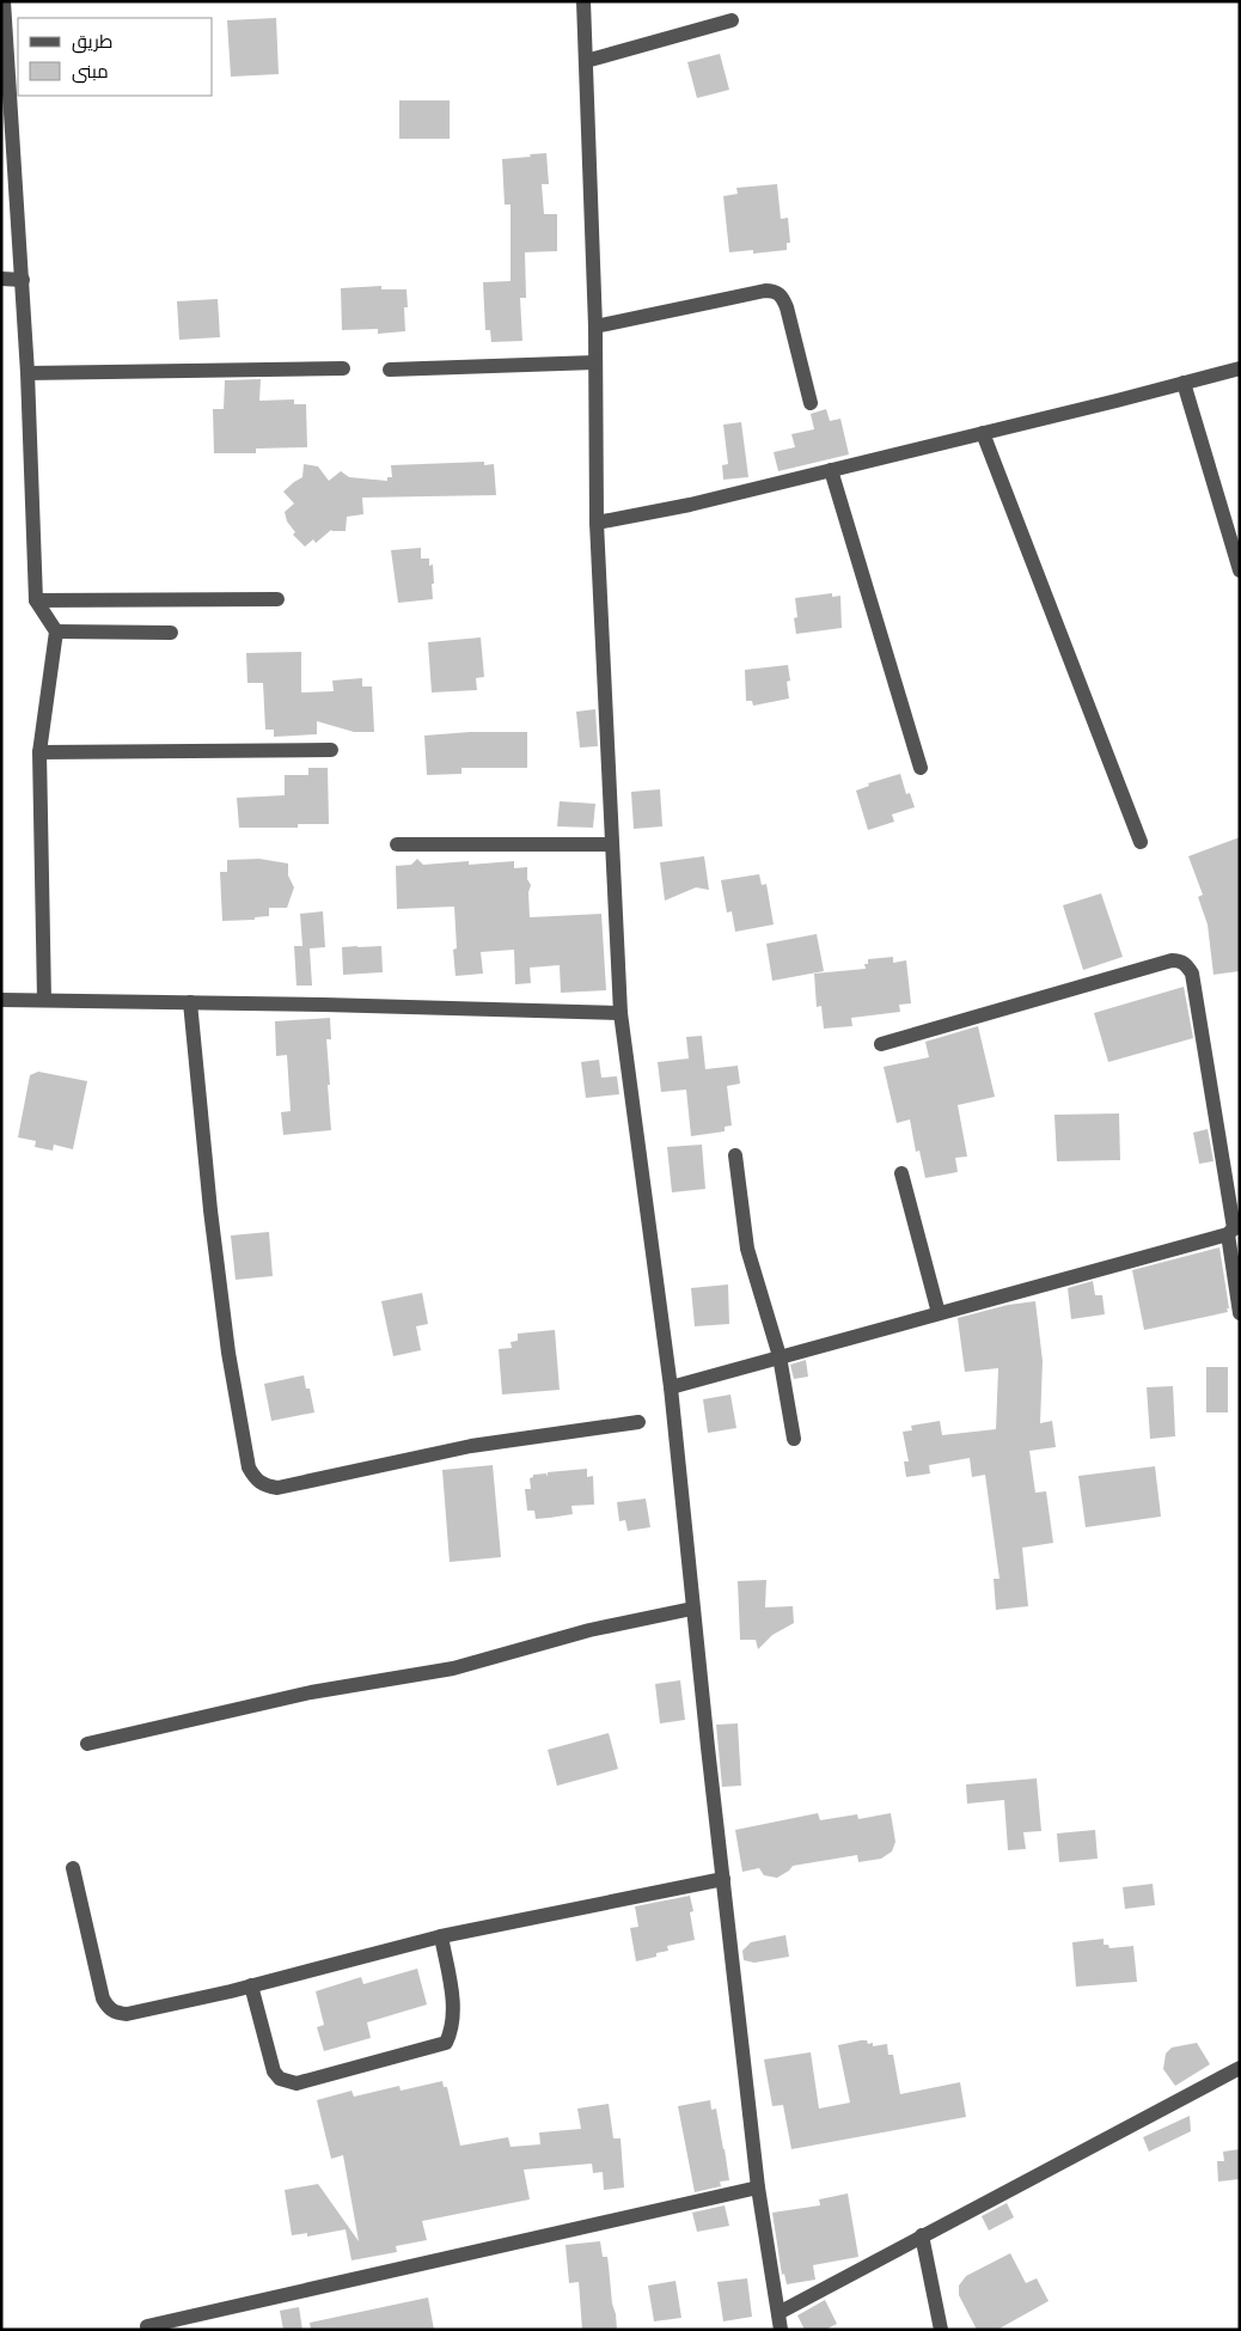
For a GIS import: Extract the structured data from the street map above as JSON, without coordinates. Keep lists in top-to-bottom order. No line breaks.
{"legend":["طريق","مبنى"]}
